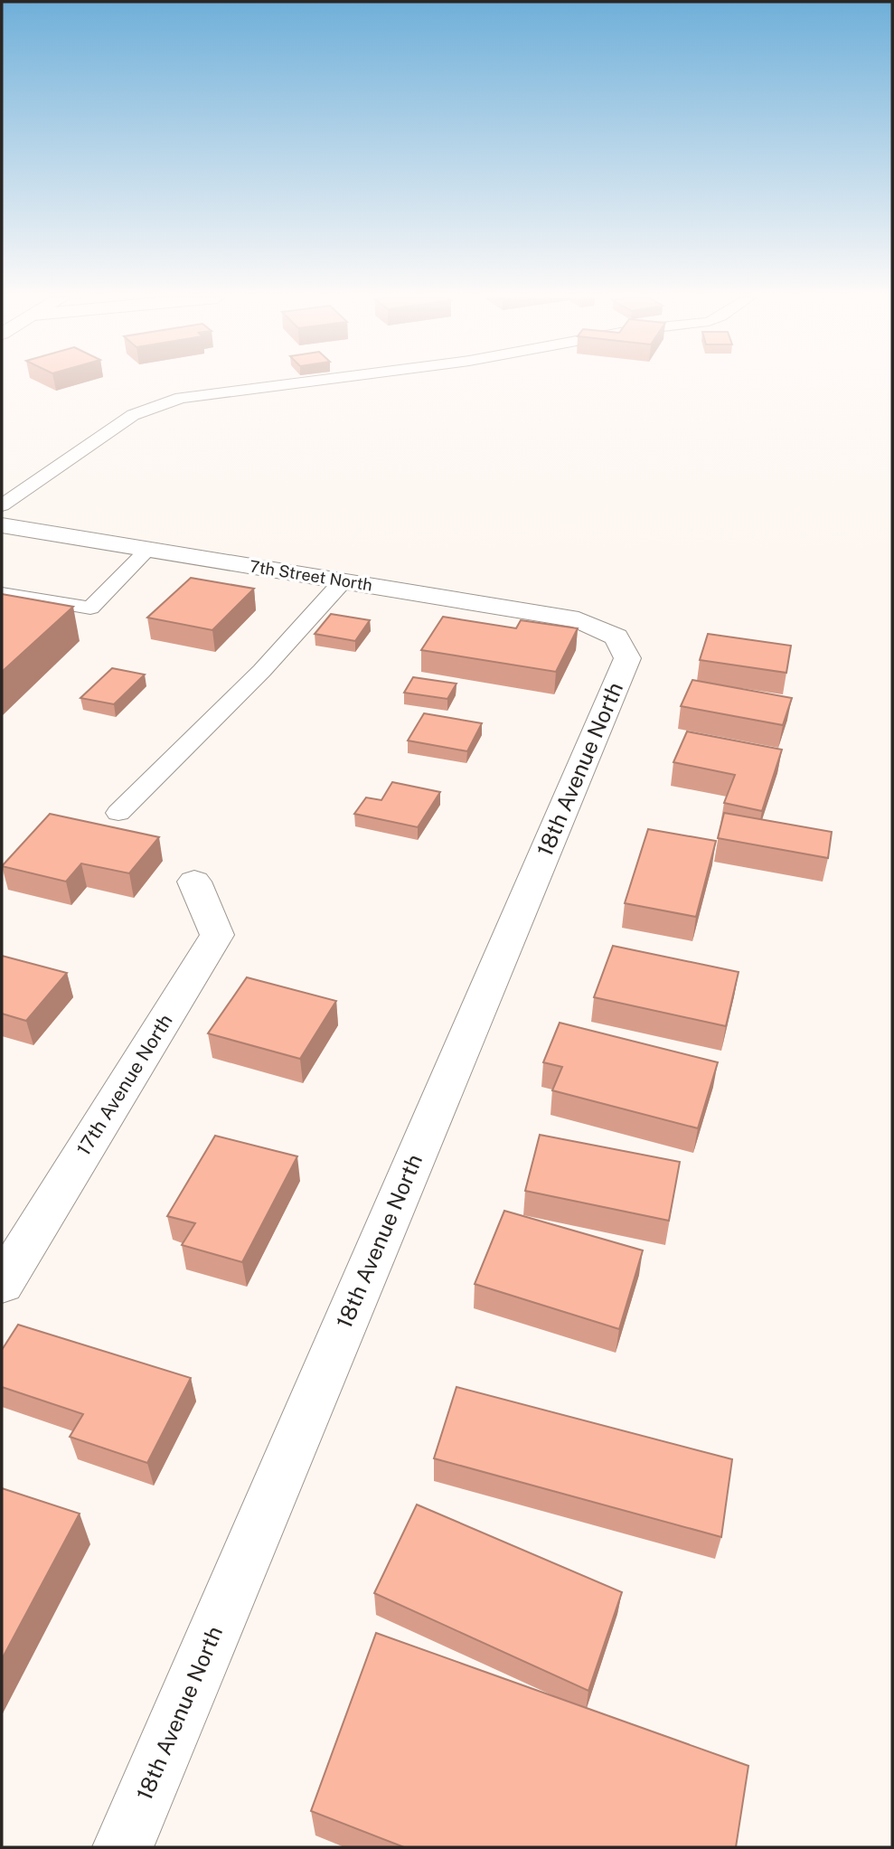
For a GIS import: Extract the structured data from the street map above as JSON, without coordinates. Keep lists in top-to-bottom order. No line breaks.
{"streets":{"street":["7th Street North","18th Avenue North","17th Avenue North"]},"crossings":[["7th Street North","18th Avenue North"]]}
